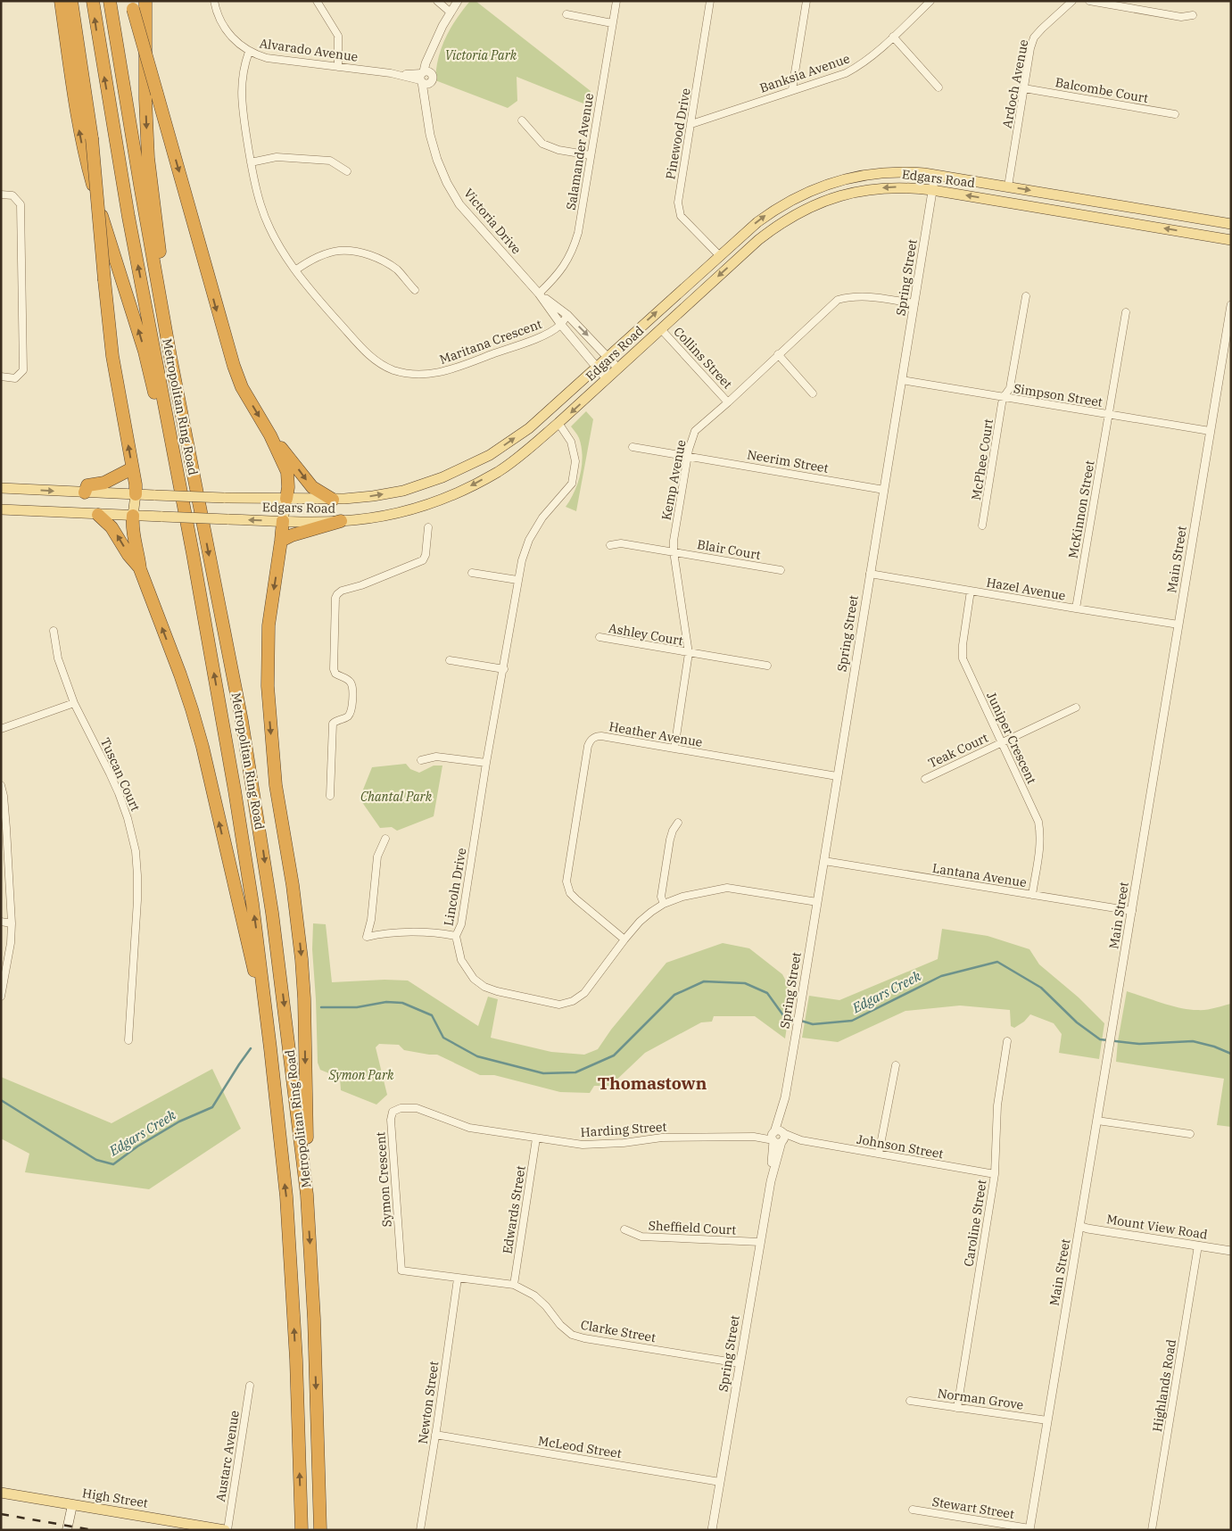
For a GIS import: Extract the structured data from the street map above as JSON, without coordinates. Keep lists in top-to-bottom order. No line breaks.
{"streets":{"highway":["Metropolitan Ring Road"],"main road":["Edgars Road","High Street"],"street":["Alvarado Avenue","Banksia Avenue","Ardoch Avenue","Balcombe Court","Pinewood Drive","Salamander Avenue","Victoria Drive","Spring Street","Maritana Crescent","Collins Street","Simpson Street","McPhee Court","Neerim Street","Kemp Avenue","McKinnon Street","Blair Court","Main Street","Hazel Avenue","Ashley Court","Heather Avenue","Juniper Crescent","Teak Court","Tuscan Court","Lantana Avenue","Lincoln Drive","Harding Street","Johnson Street","Symon Crescent","Edwards Street","Caroline Street","Mount View Road","Sheffield Court","Clarke Street","Highlands Road","Norman Grove","Newton Street","McLeod Street","Austarc Avenue","Stewart Street"]},"crossings":[["Alvarado Avenue","Victoria Drive"],["Alvarado Avenue","Maritana Crescent"],["Banksia Avenue","Pinewood Drive"],["Ardoch Avenue","Balcombe Court"],["Ardoch Avenue","Edgars Road"],["Pinewood Drive","Edgars Road"],["Salamander Avenue","Victoria Drive"],["Edgars Road","Victoria Drive"],["Edgars Road","Spring Street"],["Edgars Road","Collins Street"],["Edgars Road","Lincoln Drive"],["Victoria Drive","Maritana Crescent"],["Spring Street","Simpson Street"],["Spring Street","Neerim Street"],["Spring Street","Kemp Avenue"],["Spring Street","Hazel Avenue"],["Spring Street","Heather Avenue"],["Spring Street","Lantana Avenue"],["Spring Street","Lincoln Drive"],["Spring Street","Harding Street"],["Spring Street","Johnson Street"],["Spring Street","Sheffield Court"],["Spring Street","Clarke Street"],["Spring Street","McLeod Street"],["Collins Street","Kemp Avenue"],["Simpson Street","McPhee Court"],["Simpson Street","McKinnon Street"],["Simpson Street","Main Street"],["Neerim Street","Kemp Avenue"],["Kemp Avenue","Blair Court"],["Kemp Avenue","Ashley Court"],["Kemp Avenue","Heather Avenue"],["McKinnon Street","Hazel Avenue"],["Main Street","Hazel Avenue"],["Main Street","Lantana Avenue"],["Main Street","Mount View Road"],["Main Street","Norman Grove"],["Main Street","Stewart Street"],["Hazel Avenue","Juniper Crescent"],["Heather Avenue","Lincoln Drive"],["Juniper Crescent","Teak Court"],["Juniper Crescent","Lantana Avenue"],["Harding Street","Johnson Street"],["Harding Street","Symon Crescent"],["Harding Street","Edwards Street"],["Johnson Street","Caroline Street"],["Symon Crescent","Clarke Street"],["Symon Crescent","Newton Street"],["Edwards Street","Clarke Street"],["Caroline Street","Norman Grove"],["Mount View Road","Highlands Road"],["Clarke Street","Newton Street"],["Newton Street","McLeod Street"],["Austarc Avenue","High Street"]],"districts":["Thomastown"],"water":["Edgars Creek"],"parks":["Victoria Park","Chantal Park","Symon Park"]}
